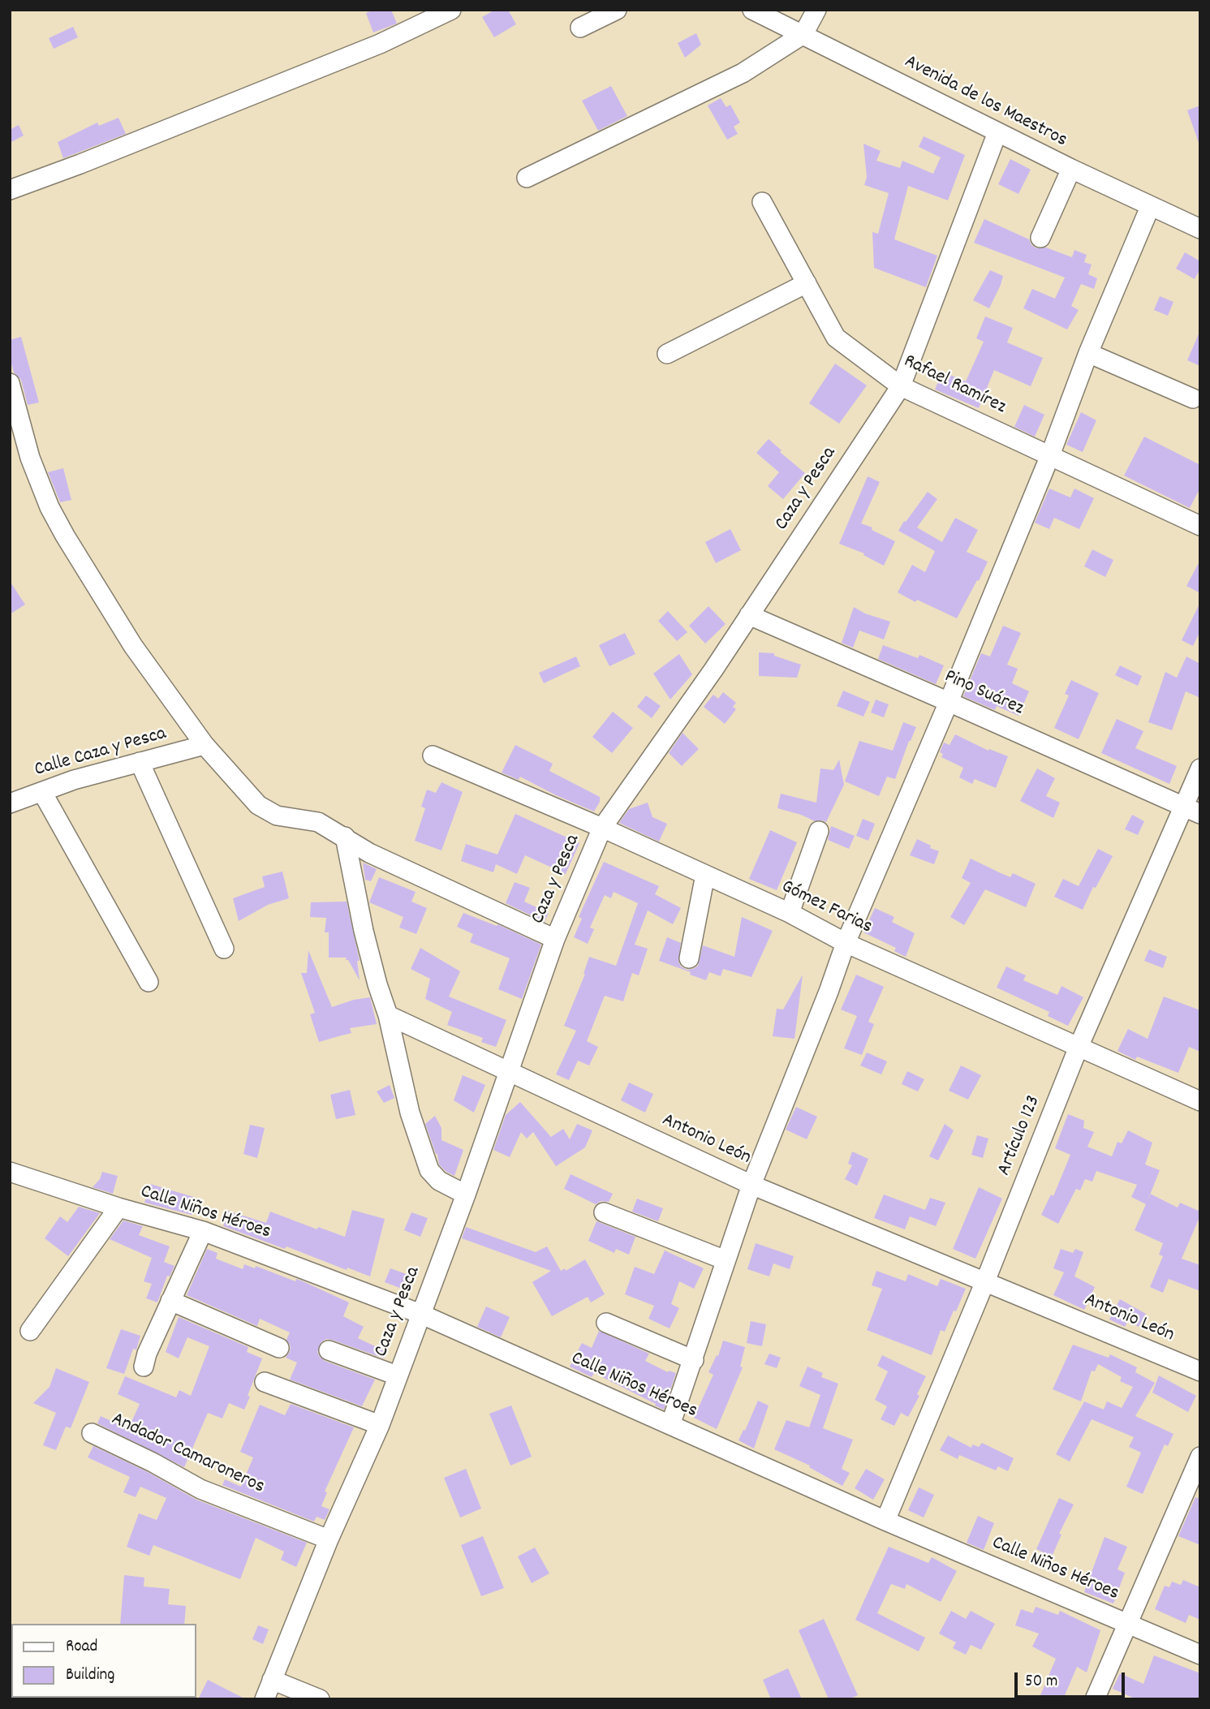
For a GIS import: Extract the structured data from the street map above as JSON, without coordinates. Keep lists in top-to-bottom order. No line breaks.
{"streets":{"street":["Avenida de los Maestros","Rafael Ramírez","Caza y Pesca","Pino Suárez","Calle Caza y Pesca","Gómez Farias","Artículo 123","Antonio León","Calle Niños Héroes","Andador Camaroneros"]},"crossings":[["Avenida de los Maestros","Caza y Pesca"],["Rafael Ramírez","Caza y Pesca"],["Caza y Pesca","Pino Suárez"],["Caza y Pesca","Gómez Farias"],["Caza y Pesca","Antonio León"],["Caza y Pesca","Calle Niños Héroes"],["Caza y Pesca","Andador Camaroneros"],["Pino Suárez","Artículo 123"],["Gómez Farias","Artículo 123"],["Artículo 123","Antonio León"],["Artículo 123","Calle Niños Héroes"]],"legend":["Road","Building"],"scale_bar":"50 m"}
